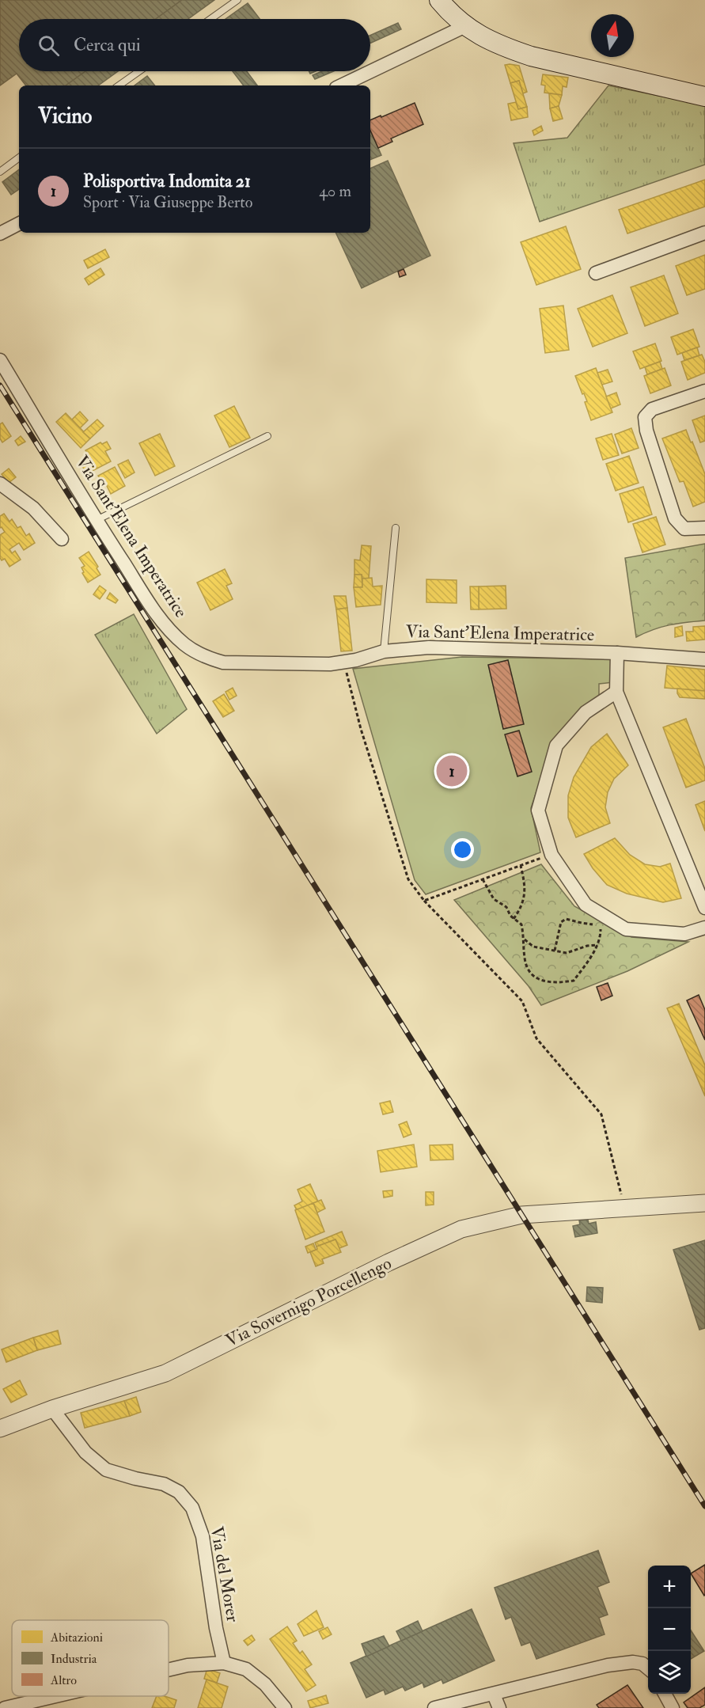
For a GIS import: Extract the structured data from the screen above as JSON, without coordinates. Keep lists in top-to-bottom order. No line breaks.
{"streets":{"street":["Via Sant'Elena Imperatrice","Via Sovernigo Porcellengo","Via del Morer"]},"crossings":[["Via Sovernigo Porcellengo","Via del Morer"]],"legend":["Abitazioni","Industria","Altro"],"north":"top","page":{"search":"Cerca qui","heading":"Vicino","list":[{"mark":"1","name":"Polisportiva Indomita 21","note":"Sport · Via Giuseppe Berto","value":"40 m"}],"pins":"1","map_buttons":["+","−"]}}
